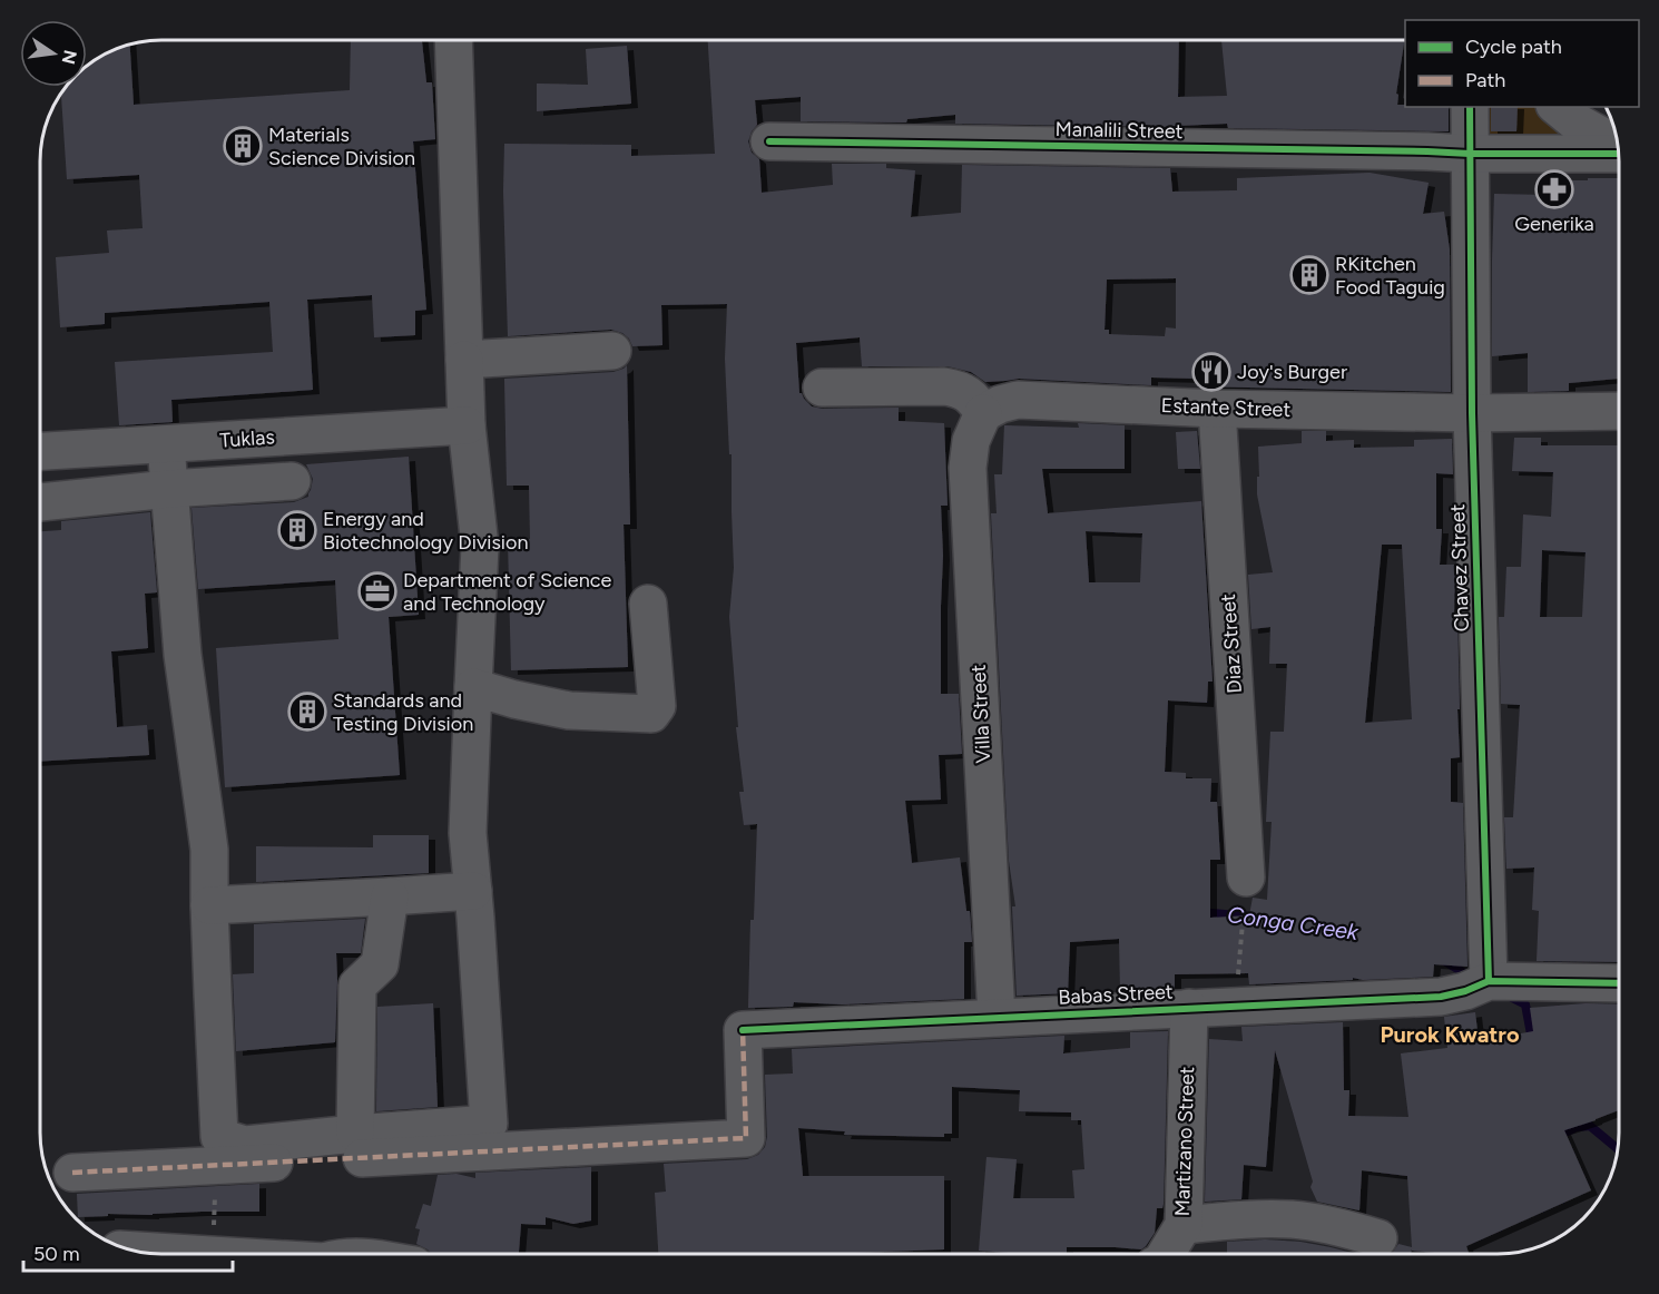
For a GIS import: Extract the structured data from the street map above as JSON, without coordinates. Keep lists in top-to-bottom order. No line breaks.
{"streets":{"street":["Manalili Street","Estante Street","Tuklas","Chavez Street","Diaz Street","Villa Street","Babas Street","Martizano Street"]},"crossings":[["Manalili Street","Chavez Street"],["Estante Street","Chavez Street"],["Estante Street","Diaz Street"],["Estante Street","Villa Street"],["Chavez Street","Babas Street"],["Villa Street","Babas Street"],["Babas Street","Martizano Street"]],"districts":["Purok Kwatro"],"water":["Conga Creek"],"places":{"building":["Materials Science Division","RKitchen Food Taguig","Energy and Biotechnology Division","Standards and Testing Division"],"pharmacy":["Generika"],"restaurant":["Joy's Burger"],"office":["Department of Science and Technology"]},"legend":["Cycle path","Path"],"scale_bar":"50 m","north":"right"}
